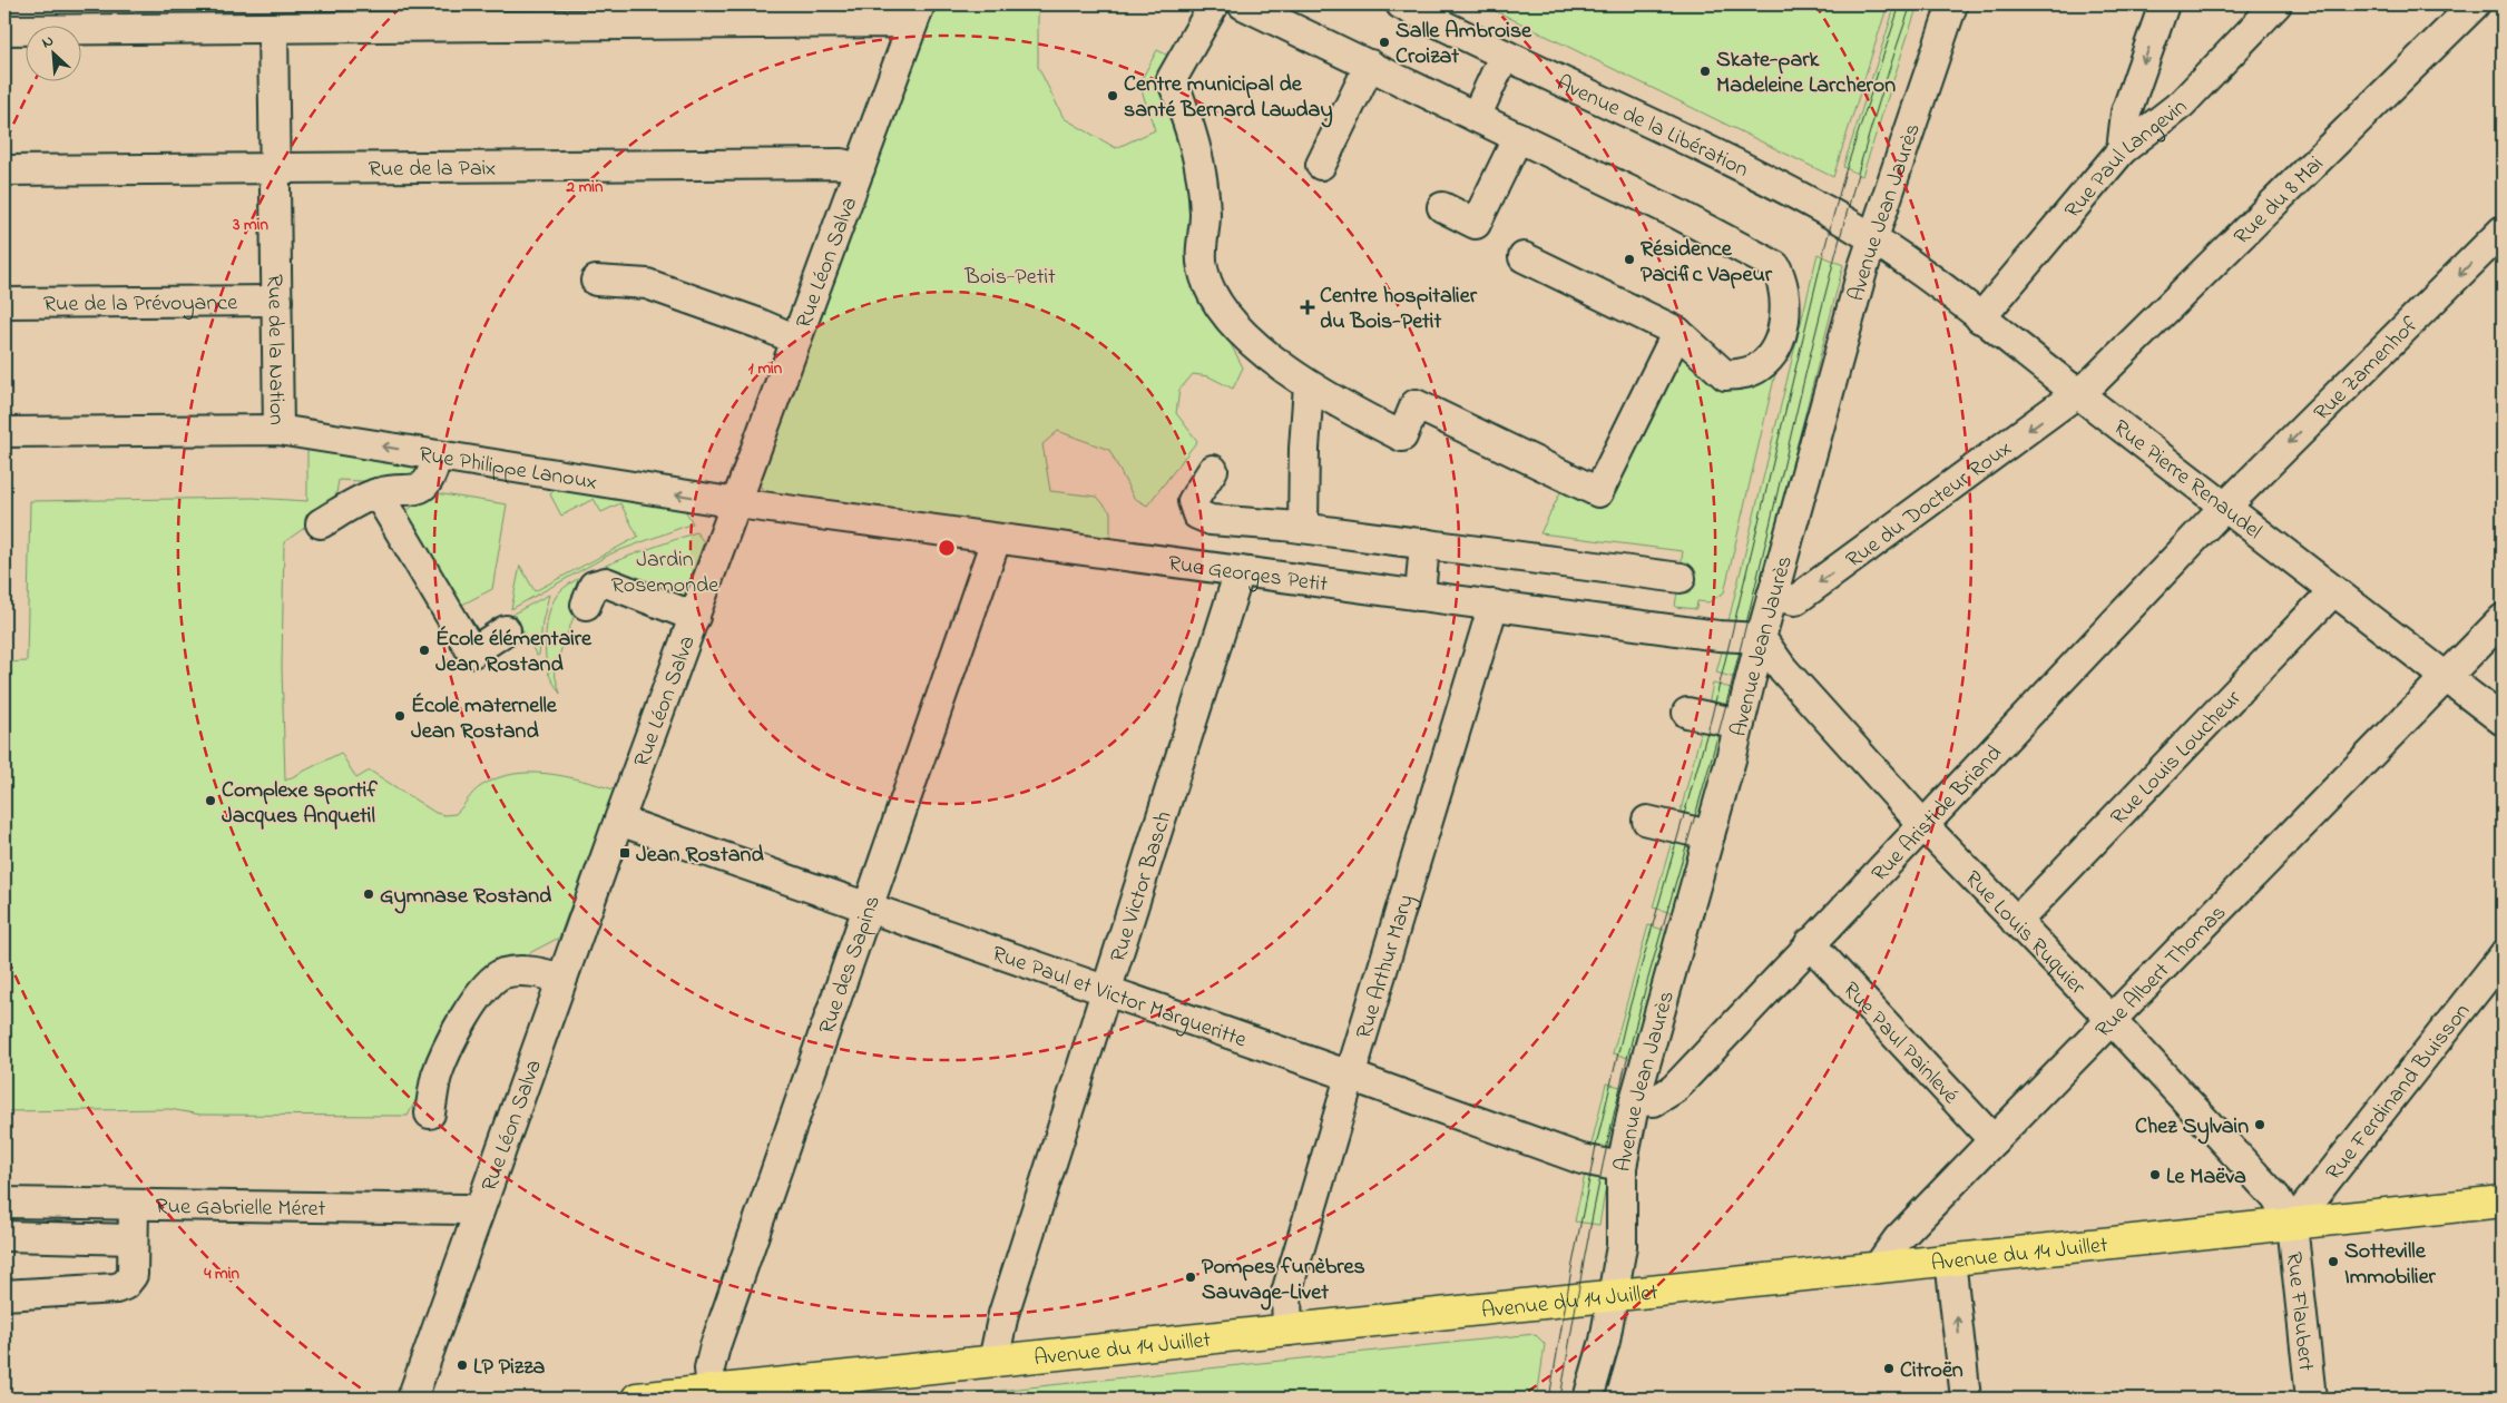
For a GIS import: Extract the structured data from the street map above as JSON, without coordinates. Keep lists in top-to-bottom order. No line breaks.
{"streets":{"main road":["Avenue du 14 Juillet"],"street":["Avenue de la Libération","Rue Paul Langevin","Rue de la Paix","Rue du 8 Mai","Avenue Jean Jaurès","Rue Léon Salva","Rue de la Prévoyance","Rue de la Nation","Rue Zamenhof","Rue Philippe Lanoux","Rue Pierre Renaudel","Rue du Docteur Roux","Rue Georges Petit","Rue Louis Loucheur","Rue Aristide Briand","Rue Victor Basch","Rue Louis Ruquier","Rue des Sapins","Rue Arthur Mary","Rue Albert Thomas","Rue Paul et Victor Margueritte","Rue Paul Painlevé","Rue Ferdinand Buisson","Rue Gabrielle Méret","Rue Flaubert"]},"crossings":[["Avenue de la Libération","Avenue Jean Jaurès"],["Avenue de la Libération","Rue Pierre Renaudel"],["Rue Paul Langevin","Rue Pierre Renaudel"],["Rue de la Paix","Rue Léon Salva"],["Rue de la Paix","Rue de la Nation"],["Rue du 8 Mai","Rue Pierre Renaudel"],["Rue du 8 Mai","Rue du Docteur Roux"],["Avenue Jean Jaurès","Rue Pierre Renaudel"],["Avenue Jean Jaurès","Rue du Docteur Roux"],["Avenue Jean Jaurès","Rue Georges Petit"],["Avenue Jean Jaurès","Rue Aristide Briand"],["Avenue Jean Jaurès","Rue Louis Ruquier"],["Avenue Jean Jaurès","Rue Paul et Victor Margueritte"],["Avenue Jean Jaurès","Avenue du 14 Juillet"],["Rue Léon Salva","Rue Philippe Lanoux"],["Rue Léon Salva","Rue Georges Petit"],["Rue Léon Salva","Rue Paul et Victor Margueritte"],["Rue Léon Salva","Rue Gabrielle Méret"],["Rue de la Prévoyance","Rue de la Nation"],["Rue de la Nation","Rue Philippe Lanoux"],["Rue Zamenhof","Rue Pierre Renaudel"],["Rue Zamenhof","Rue Aristide Briand"],["Rue Philippe Lanoux","Rue Georges Petit"],["Rue Pierre Renaudel","Rue du Docteur Roux"],["Rue Pierre Renaudel","Rue Louis Loucheur"],["Rue Pierre Renaudel","Rue Aristide Briand"],["Rue Pierre Renaudel","Rue Albert Thomas"],["Rue Georges Petit","Rue Victor Basch"],["Rue Georges Petit","Rue Louis Ruquier"],["Rue Georges Petit","Rue des Sapins"],["Rue Georges Petit","Rue Arthur Mary"],["Rue Louis Loucheur","Rue Louis Ruquier"],["Rue Aristide Briand","Rue Louis Ruquier"],["Rue Aristide Briand","Rue Paul Painlevé"],["Rue Victor Basch","Rue Paul et Victor Margueritte"],["Rue Victor Basch","Avenue du 14 Juillet"],["Rue Louis Ruquier","Rue Albert Thomas"],["Rue Louis Ruquier","Rue Ferdinand Buisson"],["Rue Louis Ruquier","Avenue du 14 Juillet"],["Rue Louis Ruquier","Rue Flaubert"],["Rue des Sapins","Rue Paul et Victor Margueritte"],["Rue des Sapins","Avenue du 14 Juillet"],["Rue Arthur Mary","Rue Paul et Victor Margueritte"],["Rue Arthur Mary","Avenue du 14 Juillet"],["Rue Albert Thomas","Rue Paul Painlevé"],["Rue Albert Thomas","Avenue du 14 Juillet"],["Rue Ferdinand Buisson","Avenue du 14 Juillet"],["Rue Ferdinand Buisson","Rue Flaubert"],["Avenue du 14 Juillet","Rue Flaubert"]],"one_way":["Rue Zamenhof","Rue du Docteur Roux"],"parks":["Bois-Petit","Jardin Rosemonde"],"places":{"other":["Salle Ambroise Croizat","Skate-park Madeleine Larcheron","Centre municipal de santé Bernard Lawday","Résidence Pacific Vapeur","École élémentaire Jean Rostand","École maternelle Jean Rostand","Complexe sportif Jacques Anquetil","Gymnase Rostand","Chez Sylvain","Le Maëva","Sotteville Immobilier","Pompes funèbres Sauvage-Livet","LP Pizza","Citroën"],"health":["Centre hospitalier du Bois-Petit"],"transit":["Jean Rostand"]},"north":"top left","rings":["2 min","3 min","1 min","4 min"]}
